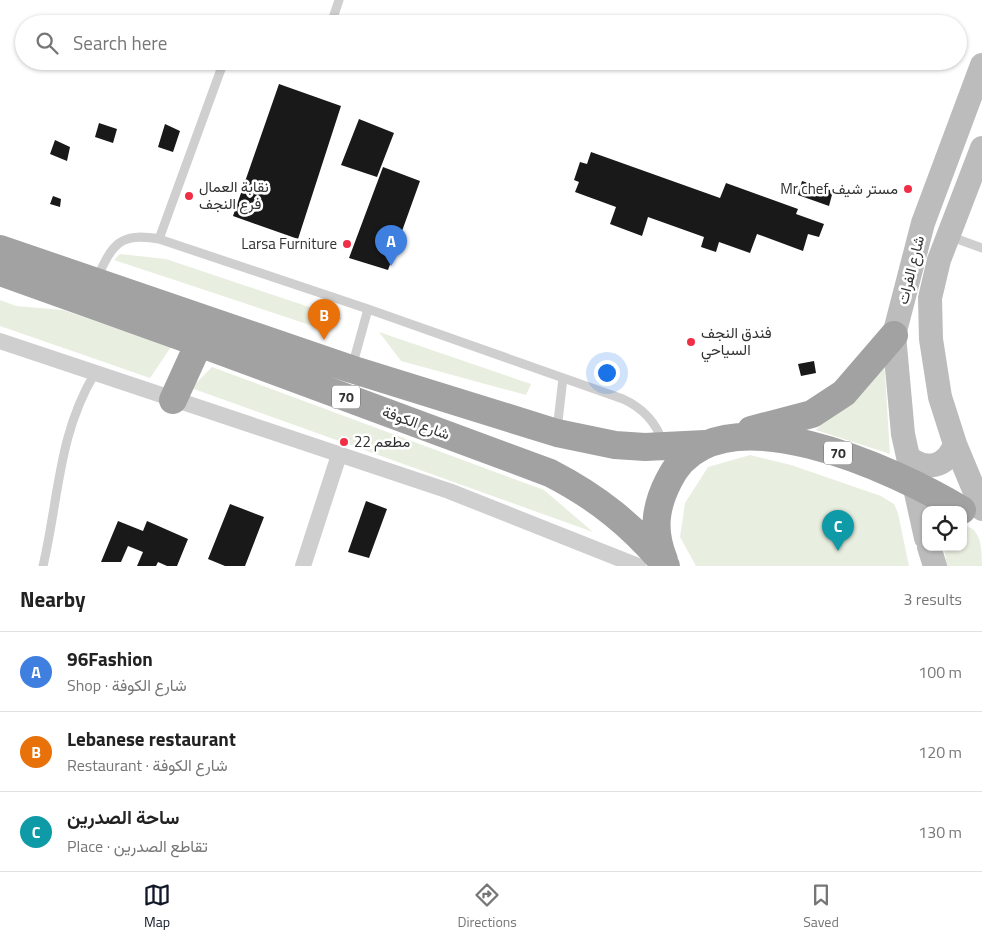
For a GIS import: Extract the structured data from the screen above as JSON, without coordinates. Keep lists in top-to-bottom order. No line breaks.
{"streets":{"highway":["70","شارع الكوفة"],"main road":["شارع الفرات"]},"crossings":[["شارع الفرات","70"],["70","شارع الكوفة"]],"places":["Mr chef مستر شيف","نقابة العمال فرع النجف","Larsa Furniture","فندق النجف السياحي","مطعم 22"],"page":{"search":"Search here","pins":["A","B","C"],"heading":["Nearby","3 results"],"list":[{"mark":"A","name":"96Fashion","note":"Shop · شارع الكوفة","value":"100 m"},{"mark":"B","name":"Lebanese restaurant","note":"Restaurant · شارع الكوفة","value":"120 m"},{"mark":"C","name":"ساحة الصدرين","note":"Place · تقاطع الصدرين","value":"130 m"}],"nav":["Map","Directions","Saved"]}}
